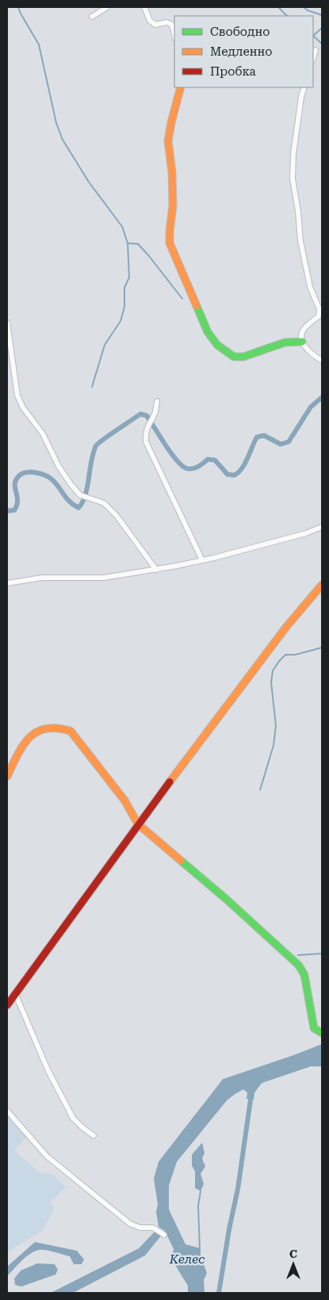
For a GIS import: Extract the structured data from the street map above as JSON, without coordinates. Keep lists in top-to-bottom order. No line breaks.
{"water":["Келес"],"legend":["Свободно","Медленно","Пробка"],"north":"top"}
